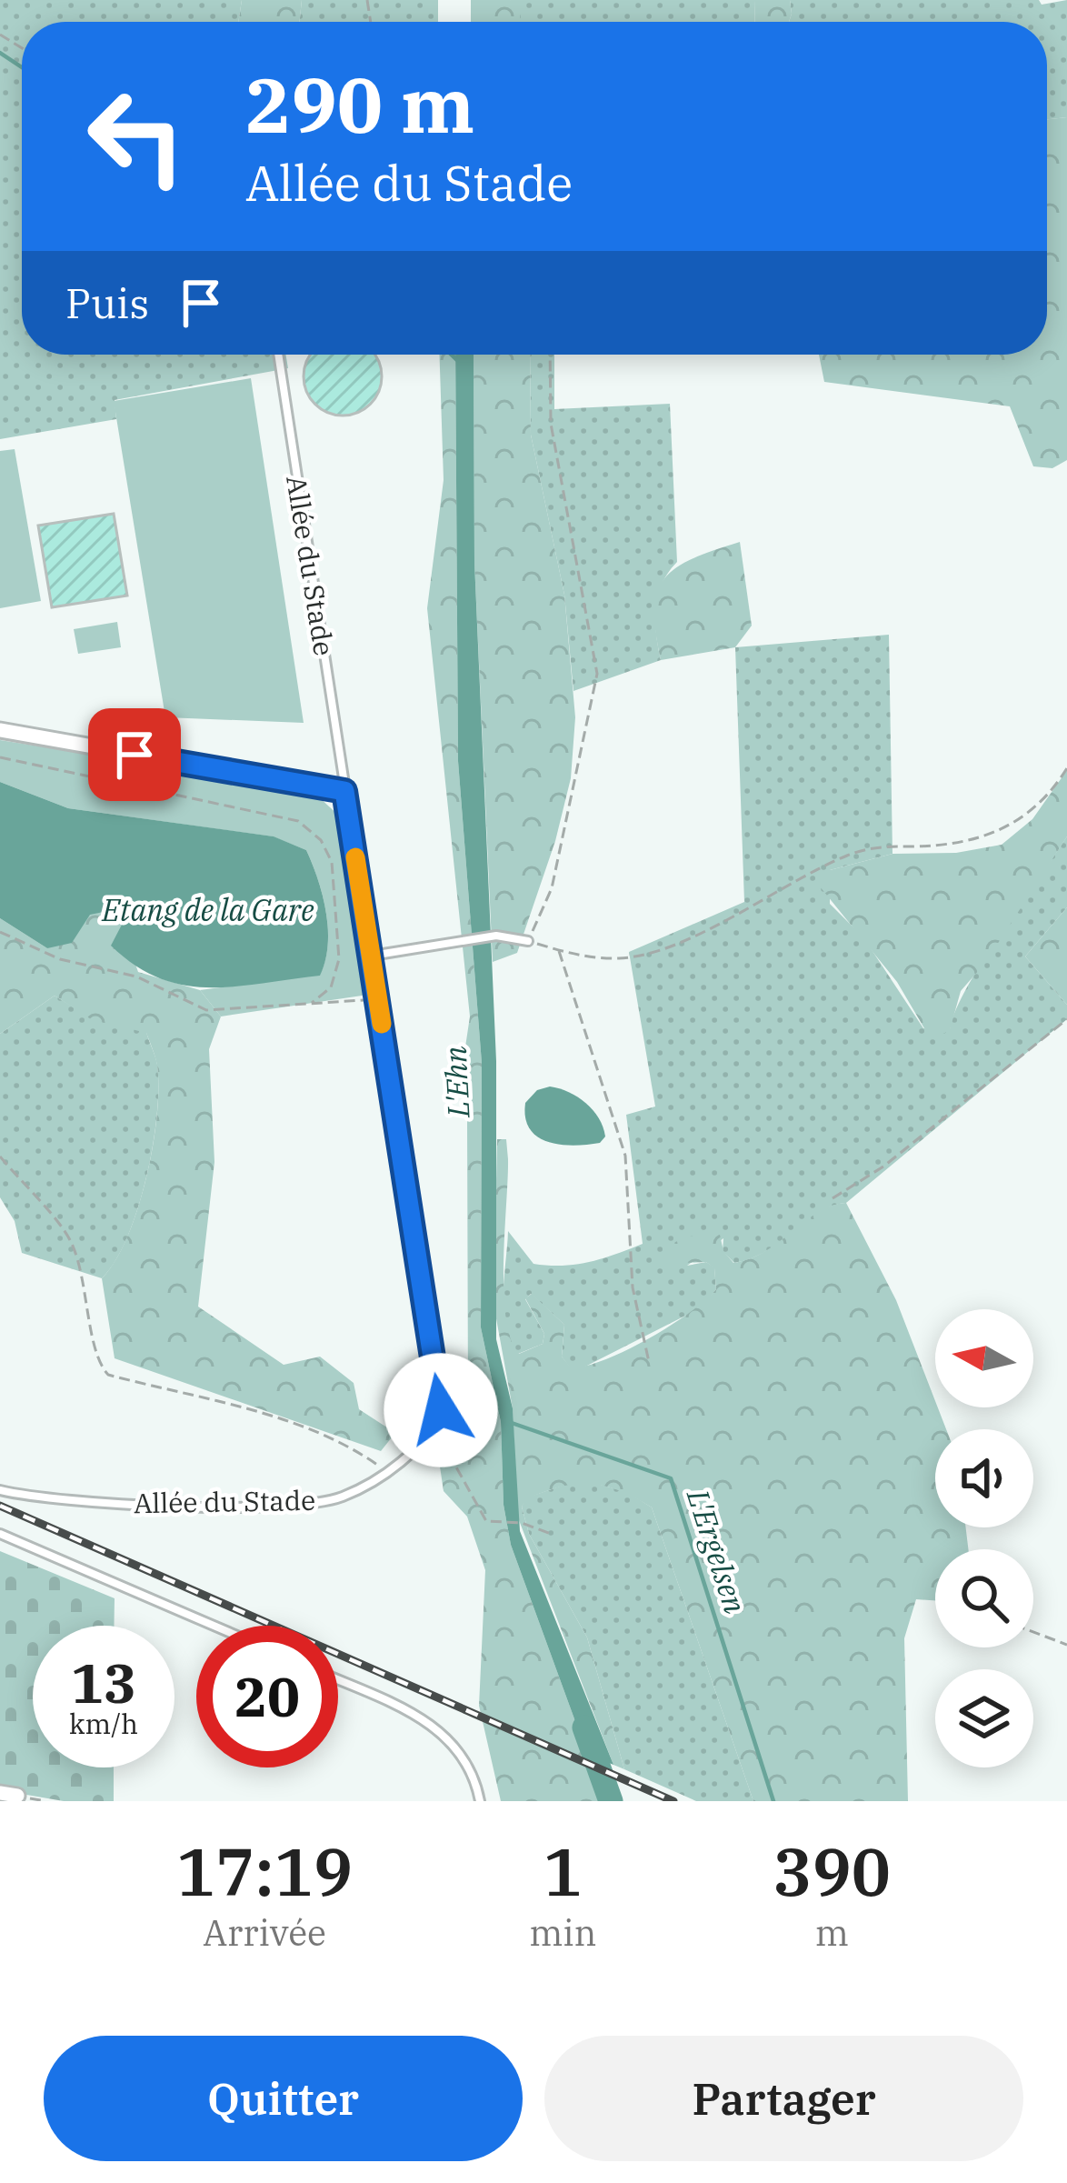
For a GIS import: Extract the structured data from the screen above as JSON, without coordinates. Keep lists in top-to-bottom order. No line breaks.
{"streets":{"lane":["Allée du Stade"]},"water":["Etang de la Gare","L'Ehn","L'Ergelsen"],"north":"left","page":{"turn":["290 m","Allée du Stade"],"then":"Puis","speed":"13 km/h","limit":"20","eta":["17:19","Arrivée","1","min","390","m"],"buttons":["Quitter","Partager"]}}
